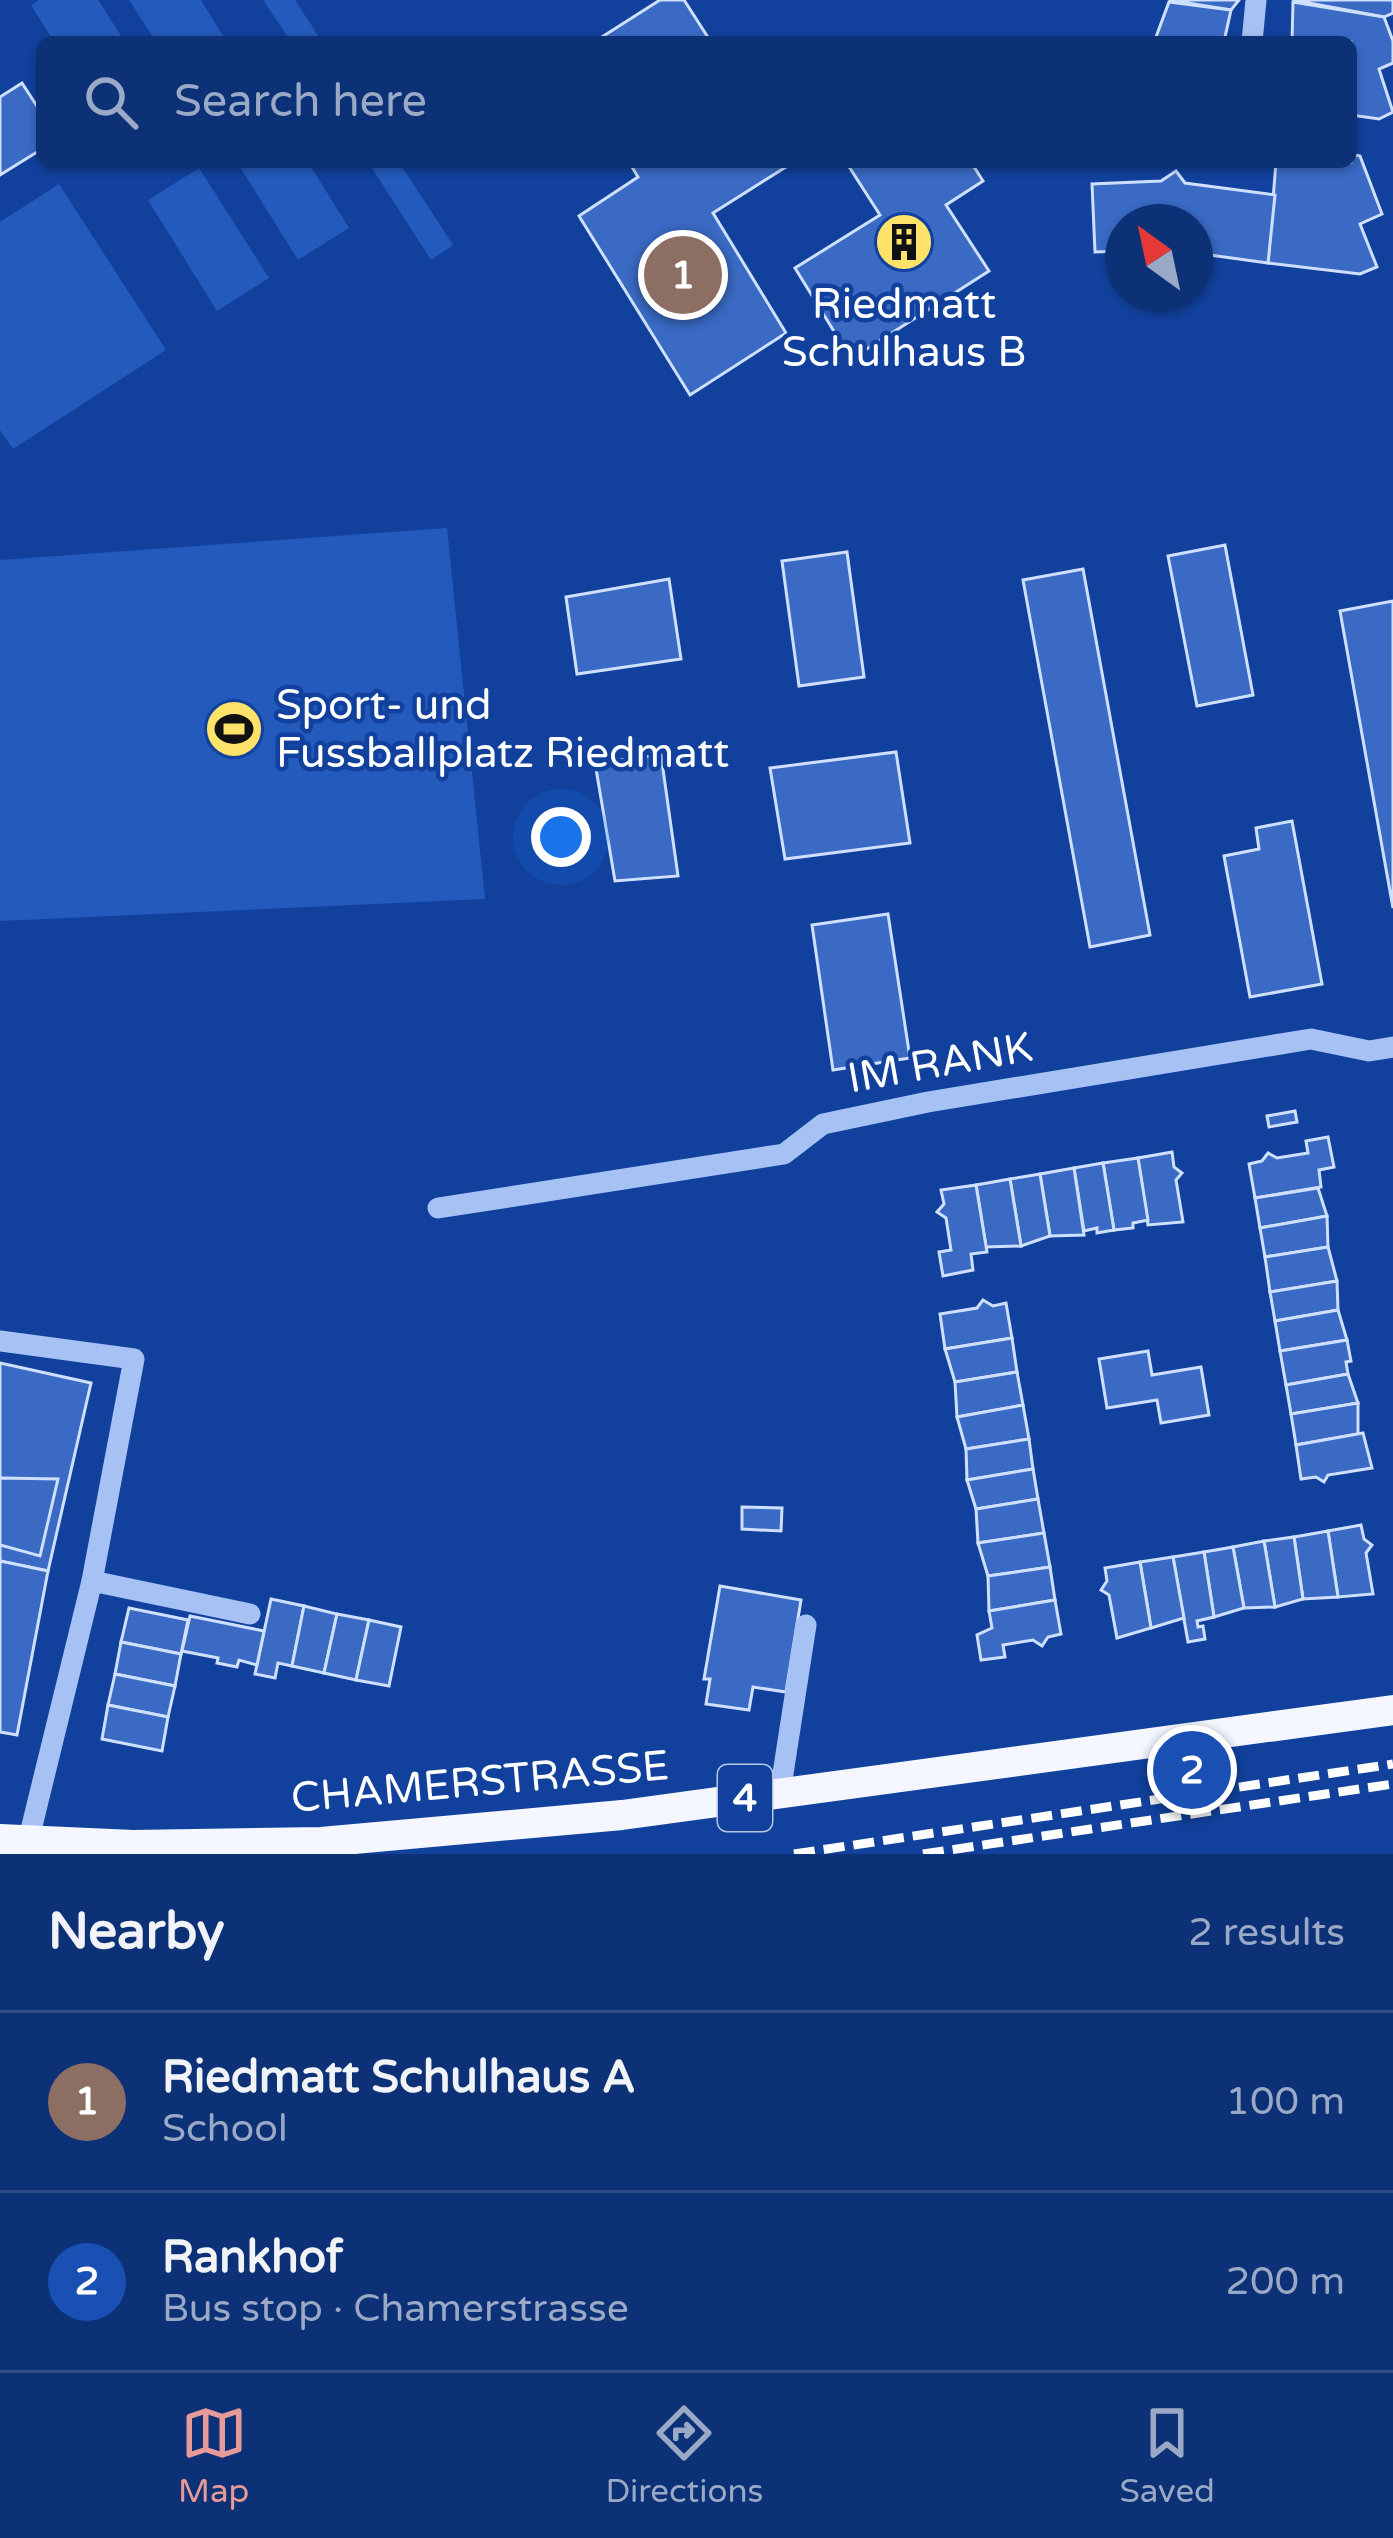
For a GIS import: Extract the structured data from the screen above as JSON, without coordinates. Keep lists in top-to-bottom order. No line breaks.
{"streets":{"main road":["CHAMERSTRASSE","4"],"street":["IM RANK"]},"places":{"building":["Riedmatt Schulhaus B"],"sports":["Sport- und Fussballplatz Riedmatt"]},"north":"top left","page":{"search":"Search here","pins":["1","2"],"heading":["Nearby","2 results"],"list":[{"mark":"1","name":"Riedmatt Schulhaus A","note":"School","value":"100 m"},{"mark":"2","name":"Rankhof","note":"Bus stop · Chamerstrasse","value":"200 m"}],"nav":["Map","Directions","Saved"]}}
